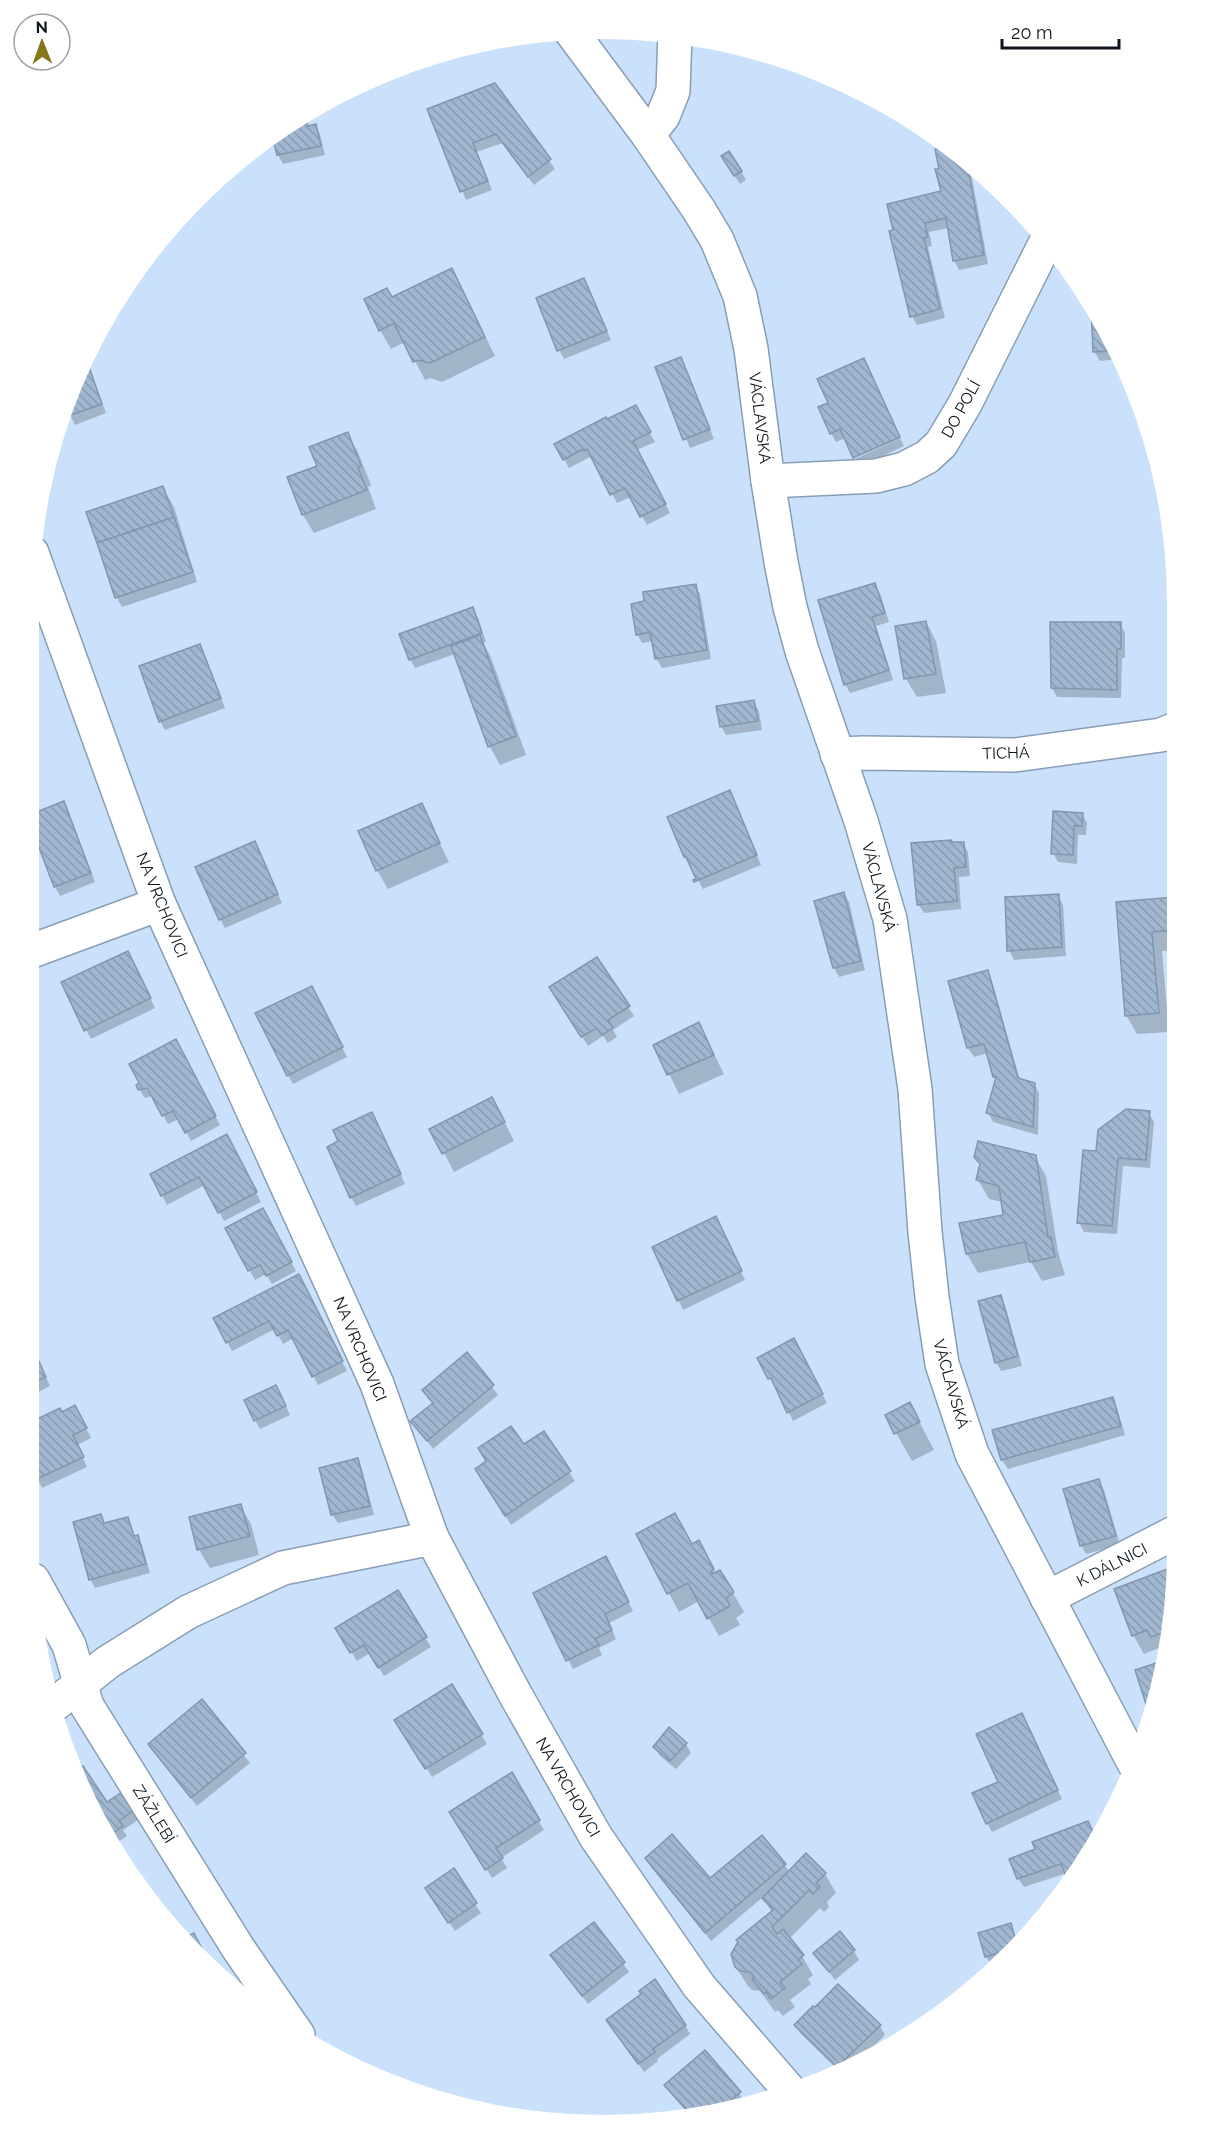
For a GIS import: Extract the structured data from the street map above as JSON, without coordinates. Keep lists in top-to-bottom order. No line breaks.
{"streets":{"street":["DO POLÍ","VÁCLAVSKÁ","TICHÁ","NA VRCHOVICI","K DÁLNICI","ZÁŽLEBÍ"]},"crossings":[["DO POLÍ","VÁCLAVSKÁ"],["VÁCLAVSKÁ","TICHÁ"],["VÁCLAVSKÁ","K DÁLNICI"]],"scale_bar":"20 m","north":"top"}
